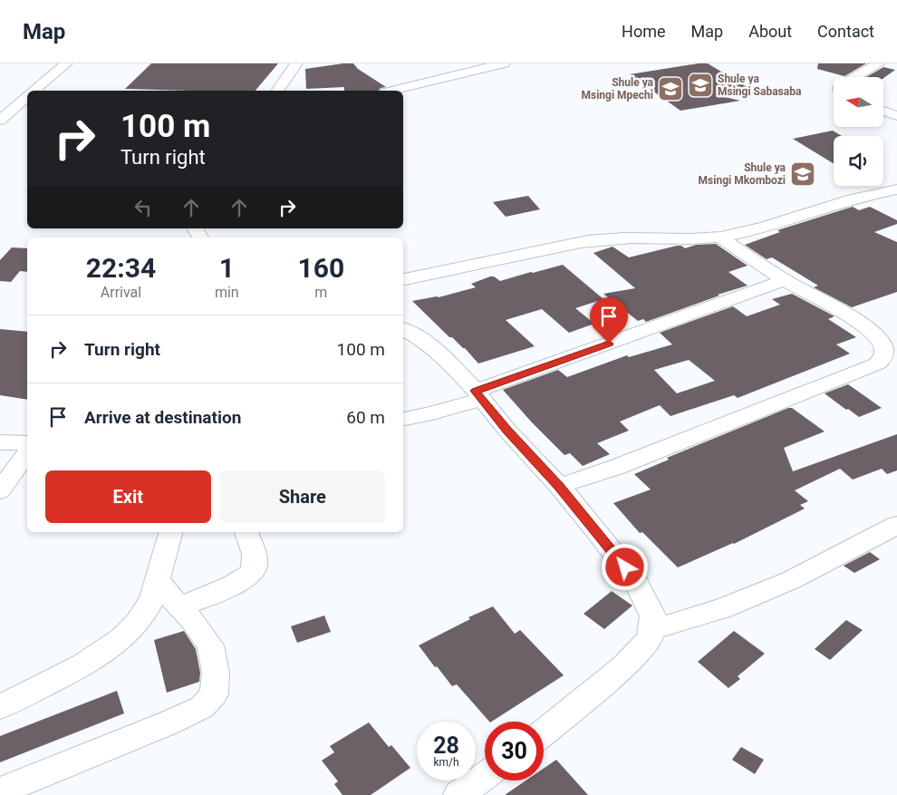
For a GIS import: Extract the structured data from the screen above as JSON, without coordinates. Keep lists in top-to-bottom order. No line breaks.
{"places":{"school or university":["Shule ya Msingi Sabasaba","Shule ya Msingi Mpechi","Shule ya Msingi Mkombozi"]},"north":"left","page":{"header":"Map","nav":["Home","Map","About","Contact"],"turn":["100 m","Turn right"],"eta":["22:34","Arrival","1","min","160","m"],"list":[{"name":"Turn right","value":"100 m"},{"name":"Arrive at destination","value":"60 m"}],"buttons":["Exit","Share"],"speed":"28 km/h","limit":"30"}}
